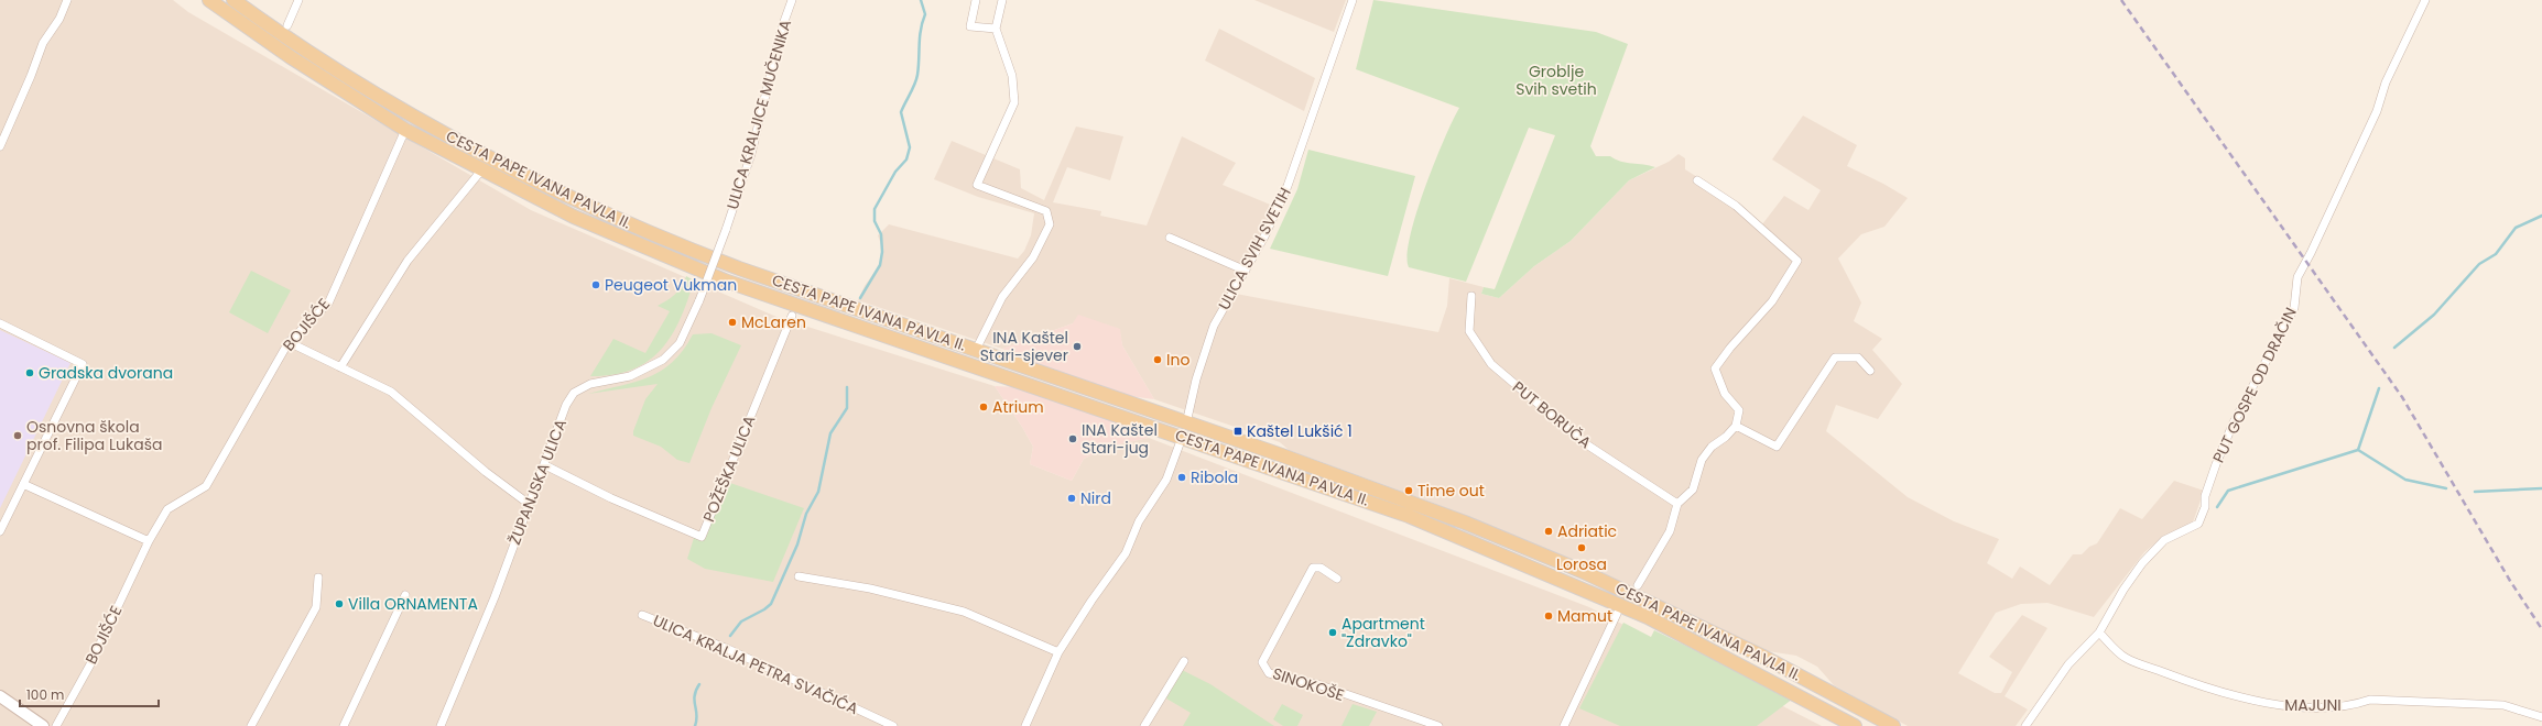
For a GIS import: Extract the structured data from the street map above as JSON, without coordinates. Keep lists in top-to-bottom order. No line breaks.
{"streets":{"main road":["CESTA PAPE IVANA PAVLA II."],"street":["ULICA KRALJICE MUČENIKA","ULICA SVIH SVETIH","BOJIŠĆE","PUT GOSPE OD DRAČIN","PUT BORUČA","POŽEŠKA ULICA","ŽUPANJSKA ULICA","ULICA KRALJA PETRA SVAČIĆA","SINOKOŠE","MAJUNI"]},"crossings":[["ULICA KRALJICE MUČENIKA","ŽUPANJSKA ULICA"],["CESTA PAPE IVANA PAVLA II.","ULICA SVIH SVETIH"],["CESTA PAPE IVANA PAVLA II.","BOJIŠĆE"],["PUT GOSPE OD DRAČIN","MAJUNI"],["POŽEŠKA ULICA","ŽUPANJSKA ULICA"]],"parks":["Groblje Svih svetih"],"places":{"other":["Peugeot Vukman","McLaren","INA Kaštel Stari-sjever","Ino","Gradska dvorana","Atrium","Osnovna škola prof. Filipa Lukaša","INA Kaštel Stari-jug","Ribola","Time out","Nird","Adriatic","Lorosa","Villa ORNAMENTA","Mamut","Apartment \"Zdravko\""],"transit":["Kaštel Lukšić 1"]},"scale_bar":"100 m"}
